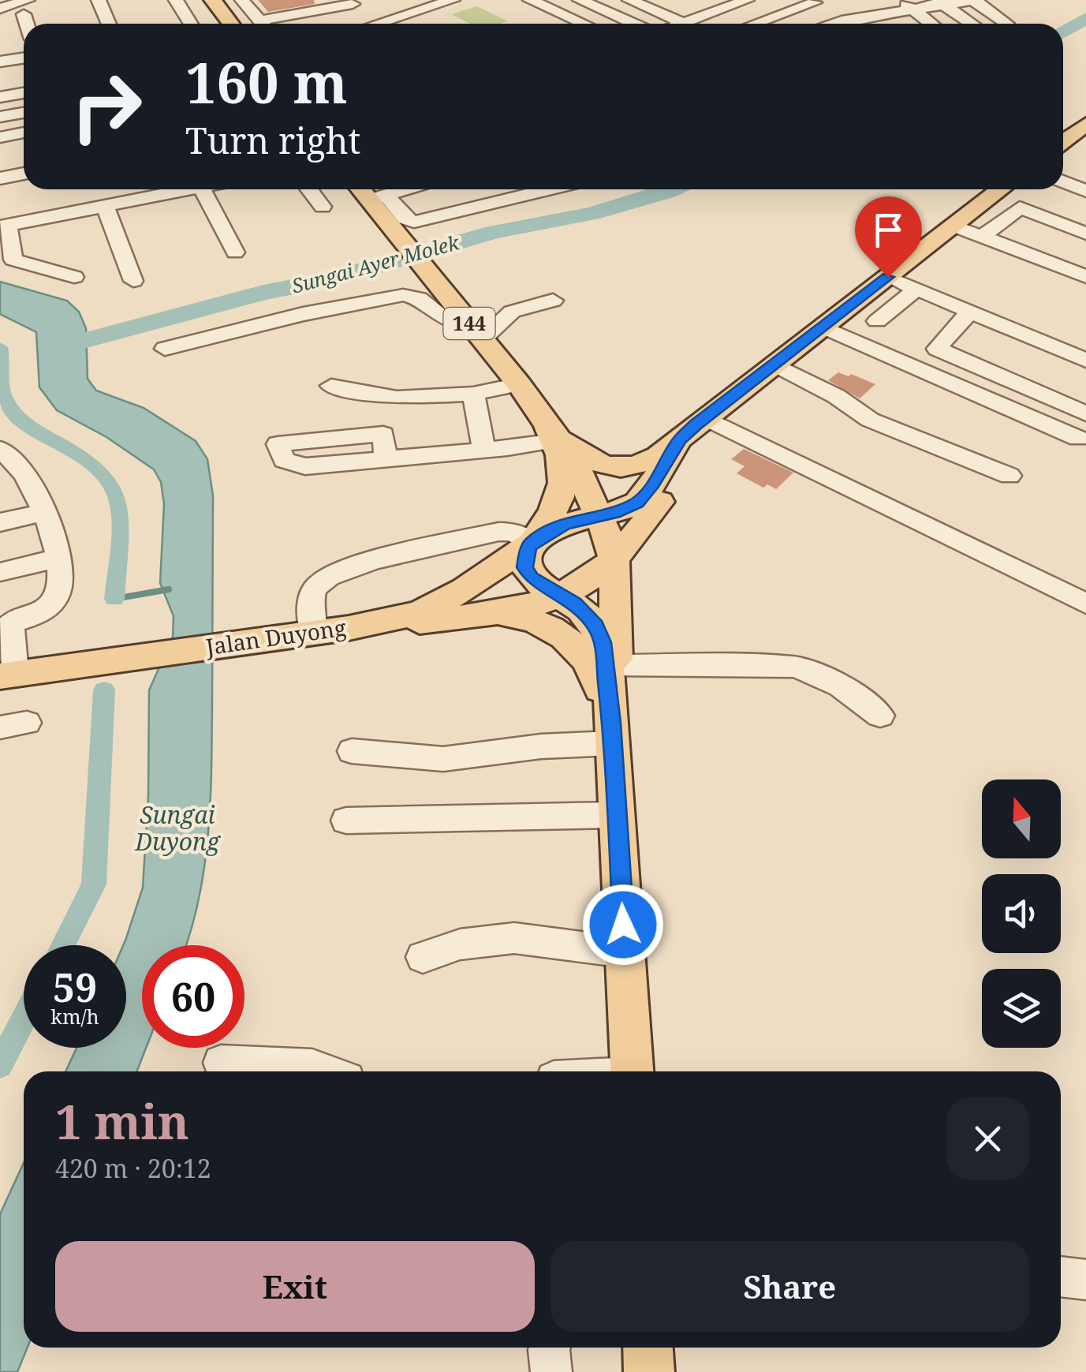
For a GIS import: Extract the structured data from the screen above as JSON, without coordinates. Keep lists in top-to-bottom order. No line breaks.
{"streets":{"main road":["144","Jalan Duyong"]},"crossings":[["144","Jalan Duyong"]],"water":["Sungai Ayer Molek","Sungai Duyong"],"north":"top","page":{"turn":["160 m","Turn right"],"speed":"59 km/h","limit":"60","heading":["1 min","420 m · 20:12"],"buttons":["Exit","Share"]}}
